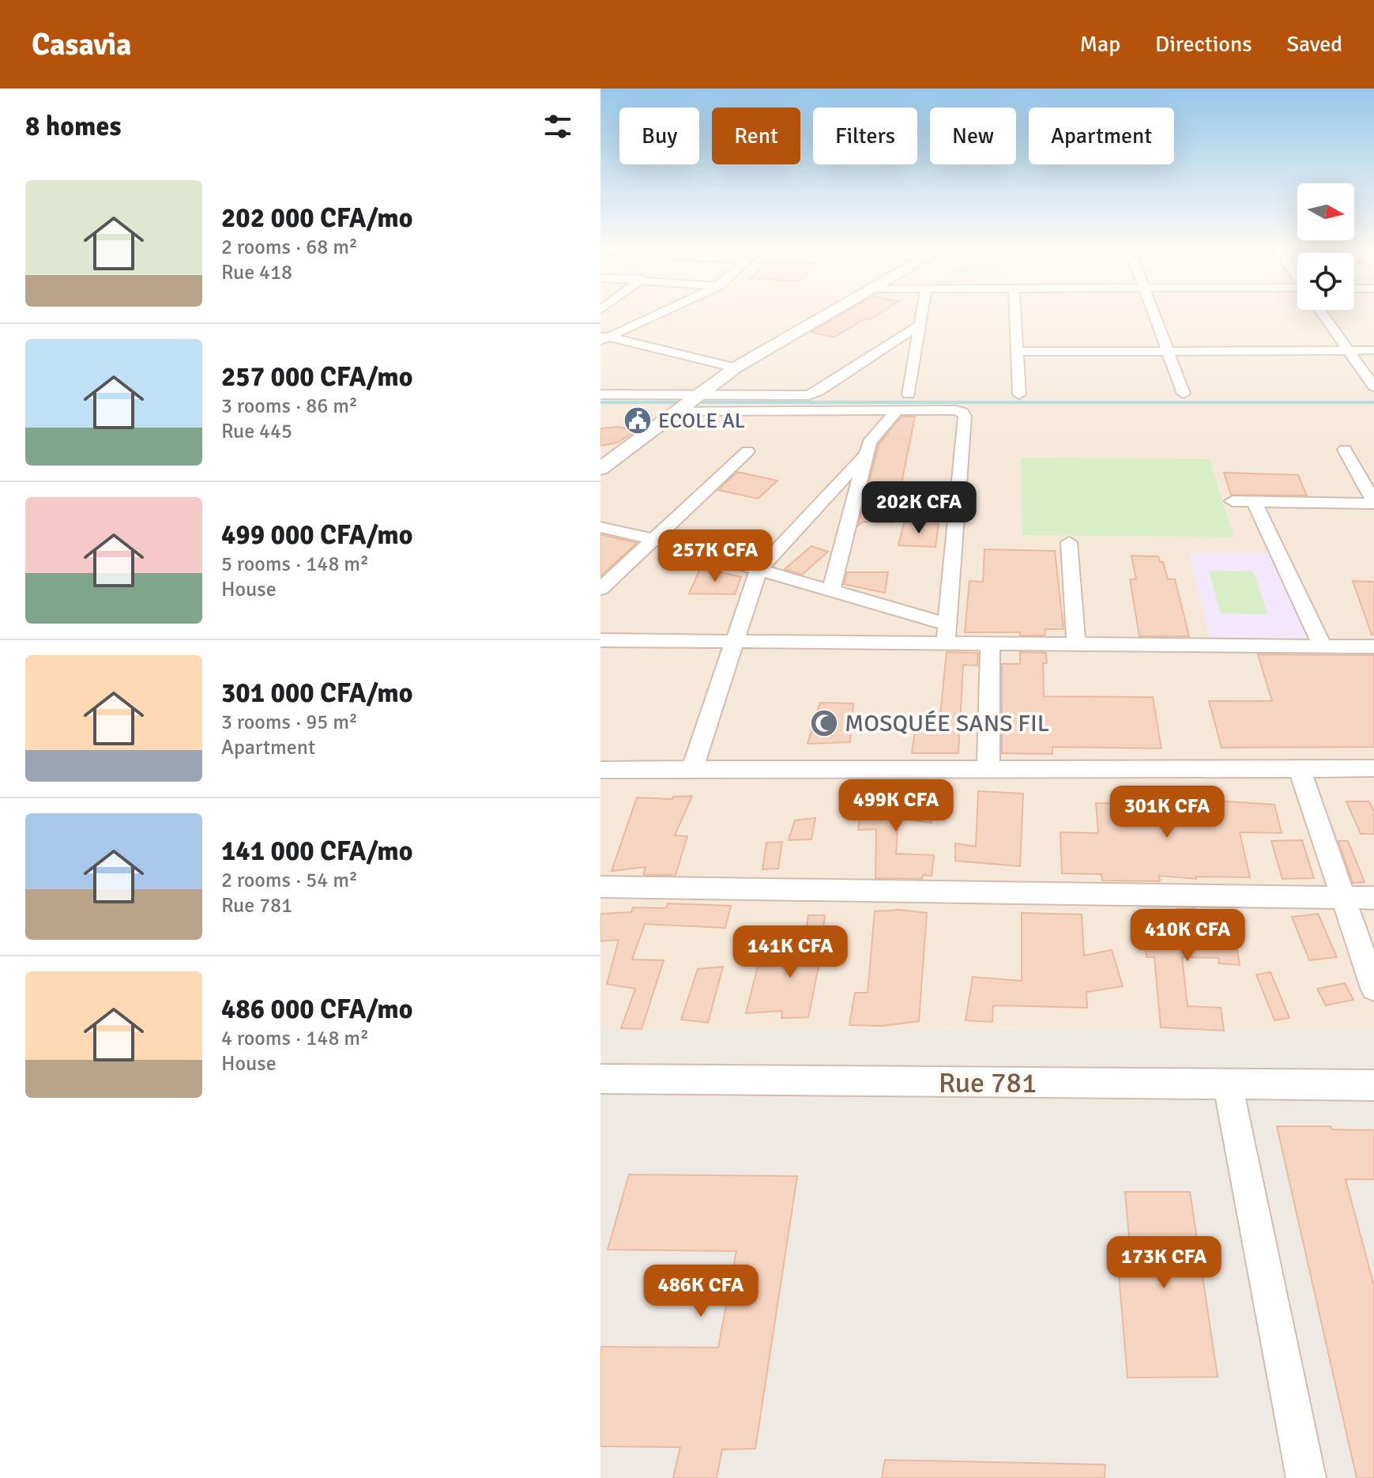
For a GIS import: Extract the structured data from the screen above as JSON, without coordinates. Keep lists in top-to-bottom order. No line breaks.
{"streets":{"street":["Rue 781"]},"places":{"public building":["ECOLE AL"],"mosque":["MOSQUÉE SANS FIL"]},"north":"right","page":{"header":"Casavia","nav":["Map","Directions","Saved"],"heading":"8 homes","chip":["Buy","Rent","Filters","New","Apartment"],"list":[{"name":"202 000 CFA/mo","note":"2 rooms · 68 m² · Rue 418"},{"name":"257 000 CFA/mo","note":"3 rooms · 86 m² · Rue 445"},{"name":"499 000 CFA/mo","note":"5 rooms · 148 m² · House"},{"name":"301 000 CFA/mo","note":"3 rooms · 95 m² · Apartment"},{"name":"141 000 CFA/mo","note":"2 rooms · 54 m² · Rue 781"},{"name":"486 000 CFA/mo","note":"4 rooms · 148 m² · House"}],"price":["202K CFA","257K CFA","499K CFA","301K CFA","410K CFA","141K CFA","173K CFA","486K CFA"]}}
